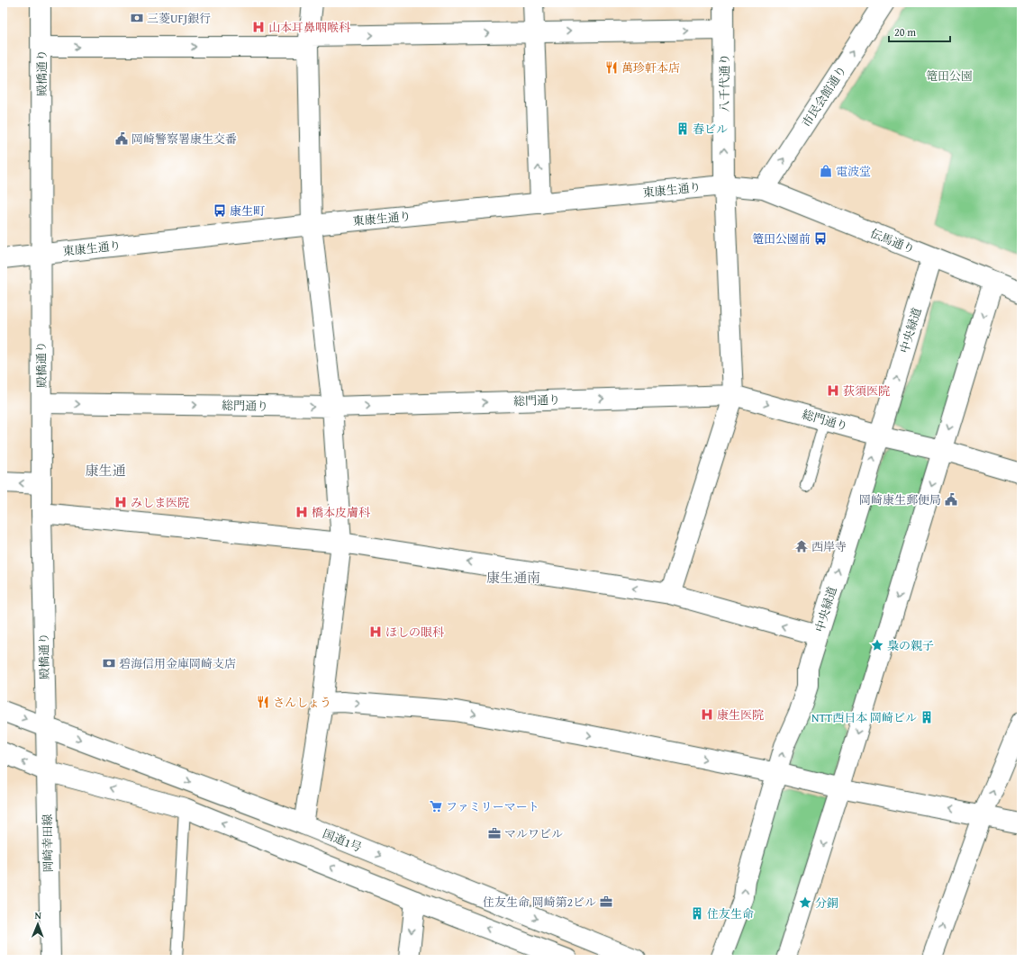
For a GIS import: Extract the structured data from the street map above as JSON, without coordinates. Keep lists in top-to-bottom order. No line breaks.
{"streets":{"main road":["殿橋通り","八千代通り","市民会館通り","東康生通り","伝馬通り","中央緑道","総門通り","国道1号","岡崎幸田線"]},"crossings":[["殿橋通り","東康生通り"],["殿橋通り","総門通り"],["殿橋通り","国道1号"],["殿橋通り","岡崎幸田線"],["八千代通り","東康生通り"],["八千代通り","総門通り"],["市民会館通り","東康生通り"],["市民会館通り","伝馬通り"],["東康生通り","伝馬通り"],["伝馬通り","中央緑道"],["中央緑道","総門通り"],["国道1号","岡崎幸田線"]],"one_way":["八千代通り","市民会館通り"],"districts":["康生通","康生通南"],"parks":["篭田公園"],"places":{"bank":["三菱UFJ銀行","碧海信用金庫岡崎支店"],"hospital":["山本耳鼻咽喉科","荻須医院","みしま医院","橋本皮膚科","ほしの眼科","康生医院"],"restaurant":["萬珍軒本店","さんしょう"],"building":["春ビル","NTT西日本 岡崎ビル","住友生命"],"public building":["岡崎警察署康生交番","岡崎康生郵便局"],"shop":["電波堂"],"bus stop":["康生町","篭田公園前"],"temple":["西岸寺"],"place":["梟の親子","分銅"],"supermarket":["ファミリーマート"],"office":["マルワビル","住友生命 岡崎第2ビル"]},"scale_bar":"20 m","north":"top"}
